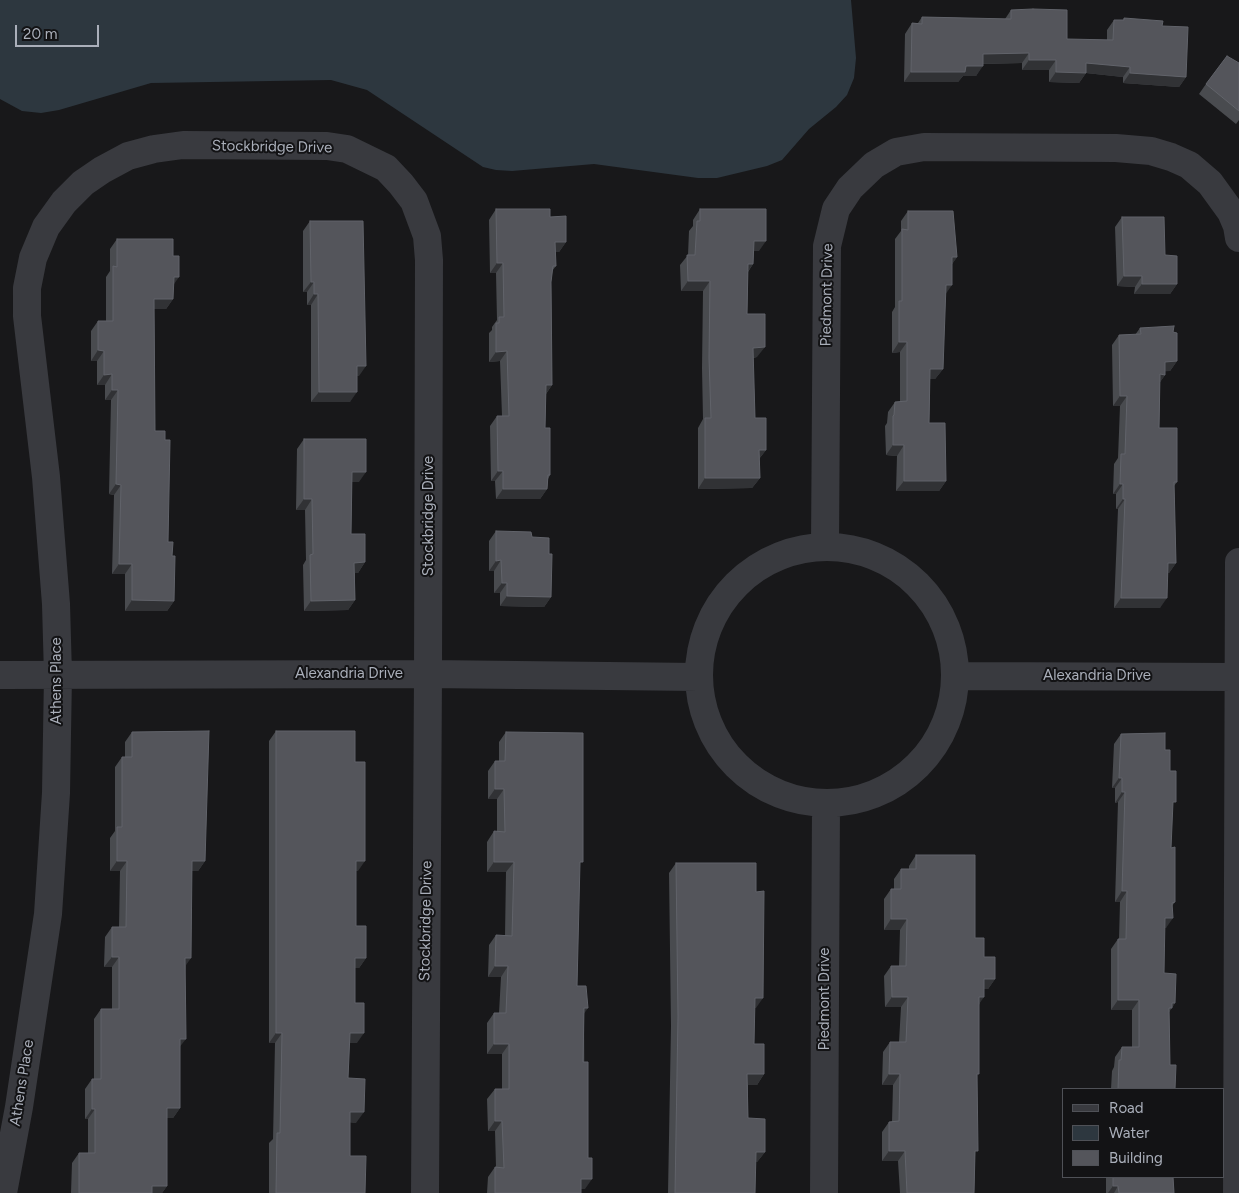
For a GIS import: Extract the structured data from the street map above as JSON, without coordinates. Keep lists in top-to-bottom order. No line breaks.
{"streets":{"street":["Stockbridge Drive","Piedmont Drive","Alexandria Drive","Athens Place"]},"crossings":[["Stockbridge Drive","Alexandria Drive"],["Stockbridge Drive","Athens Place"],["Alexandria Drive","Athens Place"]],"legend":["Road","Water","Building"],"scale_bar":"20 m"}
